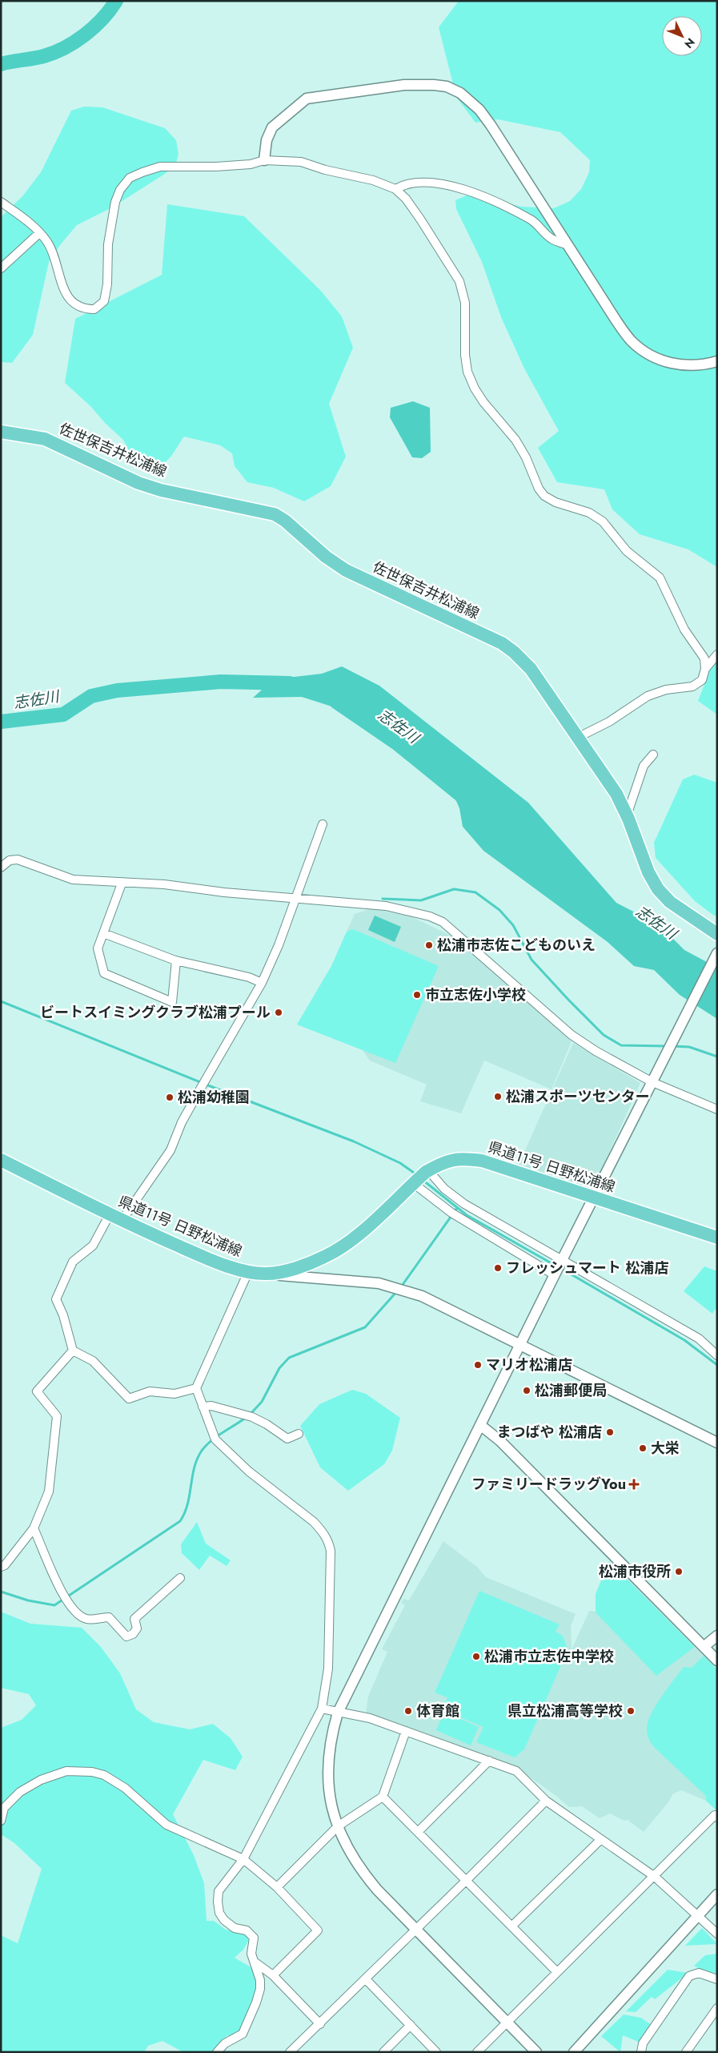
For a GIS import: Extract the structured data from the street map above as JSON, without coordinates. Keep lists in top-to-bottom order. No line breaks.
{"streets":{"main road":["佐世保吉井松浦線","県道11号 日野松浦線"]},"water":["志佐川"],"places":{"other":["松浦市志佐こどものいえ","市立志佐小学校","ビートスイミングクラブ松浦プール","松浦スポーツセンター","松浦幼稚園","フレッシュマート 松浦店","マリオ松浦店","松浦郵便局","まつばや 松浦店","大栄","松浦市役所","松浦市立志佐中学校","体育館","県立松浦高等学校"],"health":["ファミリードラッグYou"]},"north":"bottom right"}
